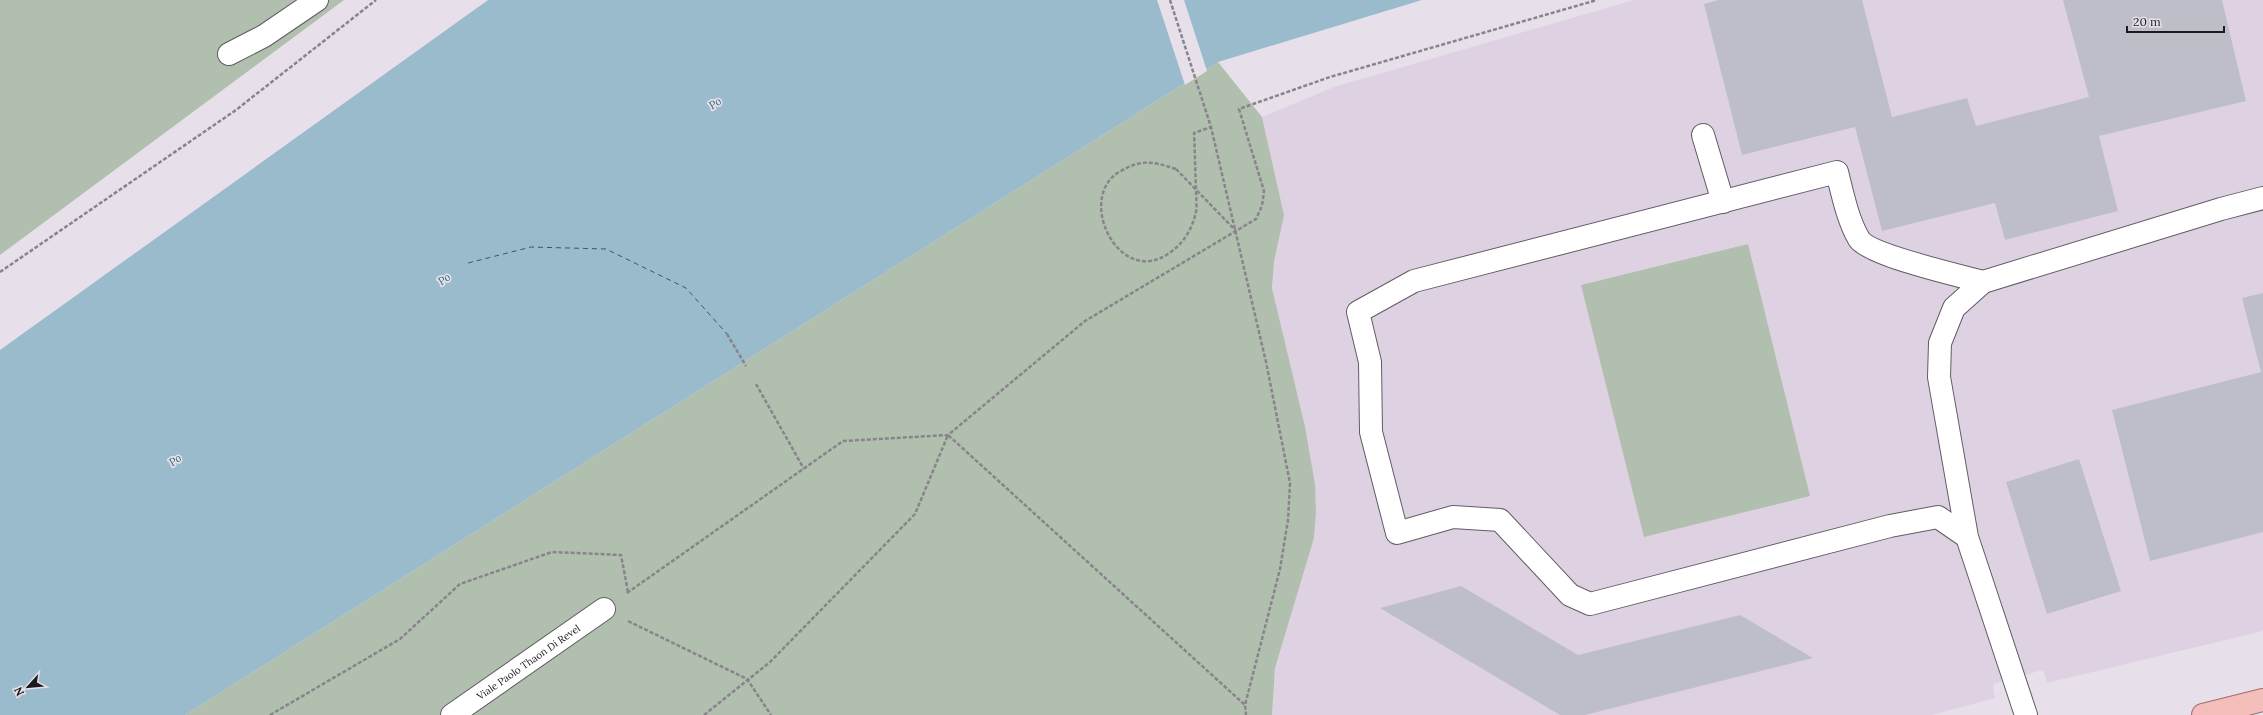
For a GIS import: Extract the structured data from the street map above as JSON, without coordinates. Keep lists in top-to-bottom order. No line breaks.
{"streets":{"street":["Viale Paolo Thaon Di Revel"]},"water":["Po"],"scale_bar":"20 m","north":"bottom left"}
